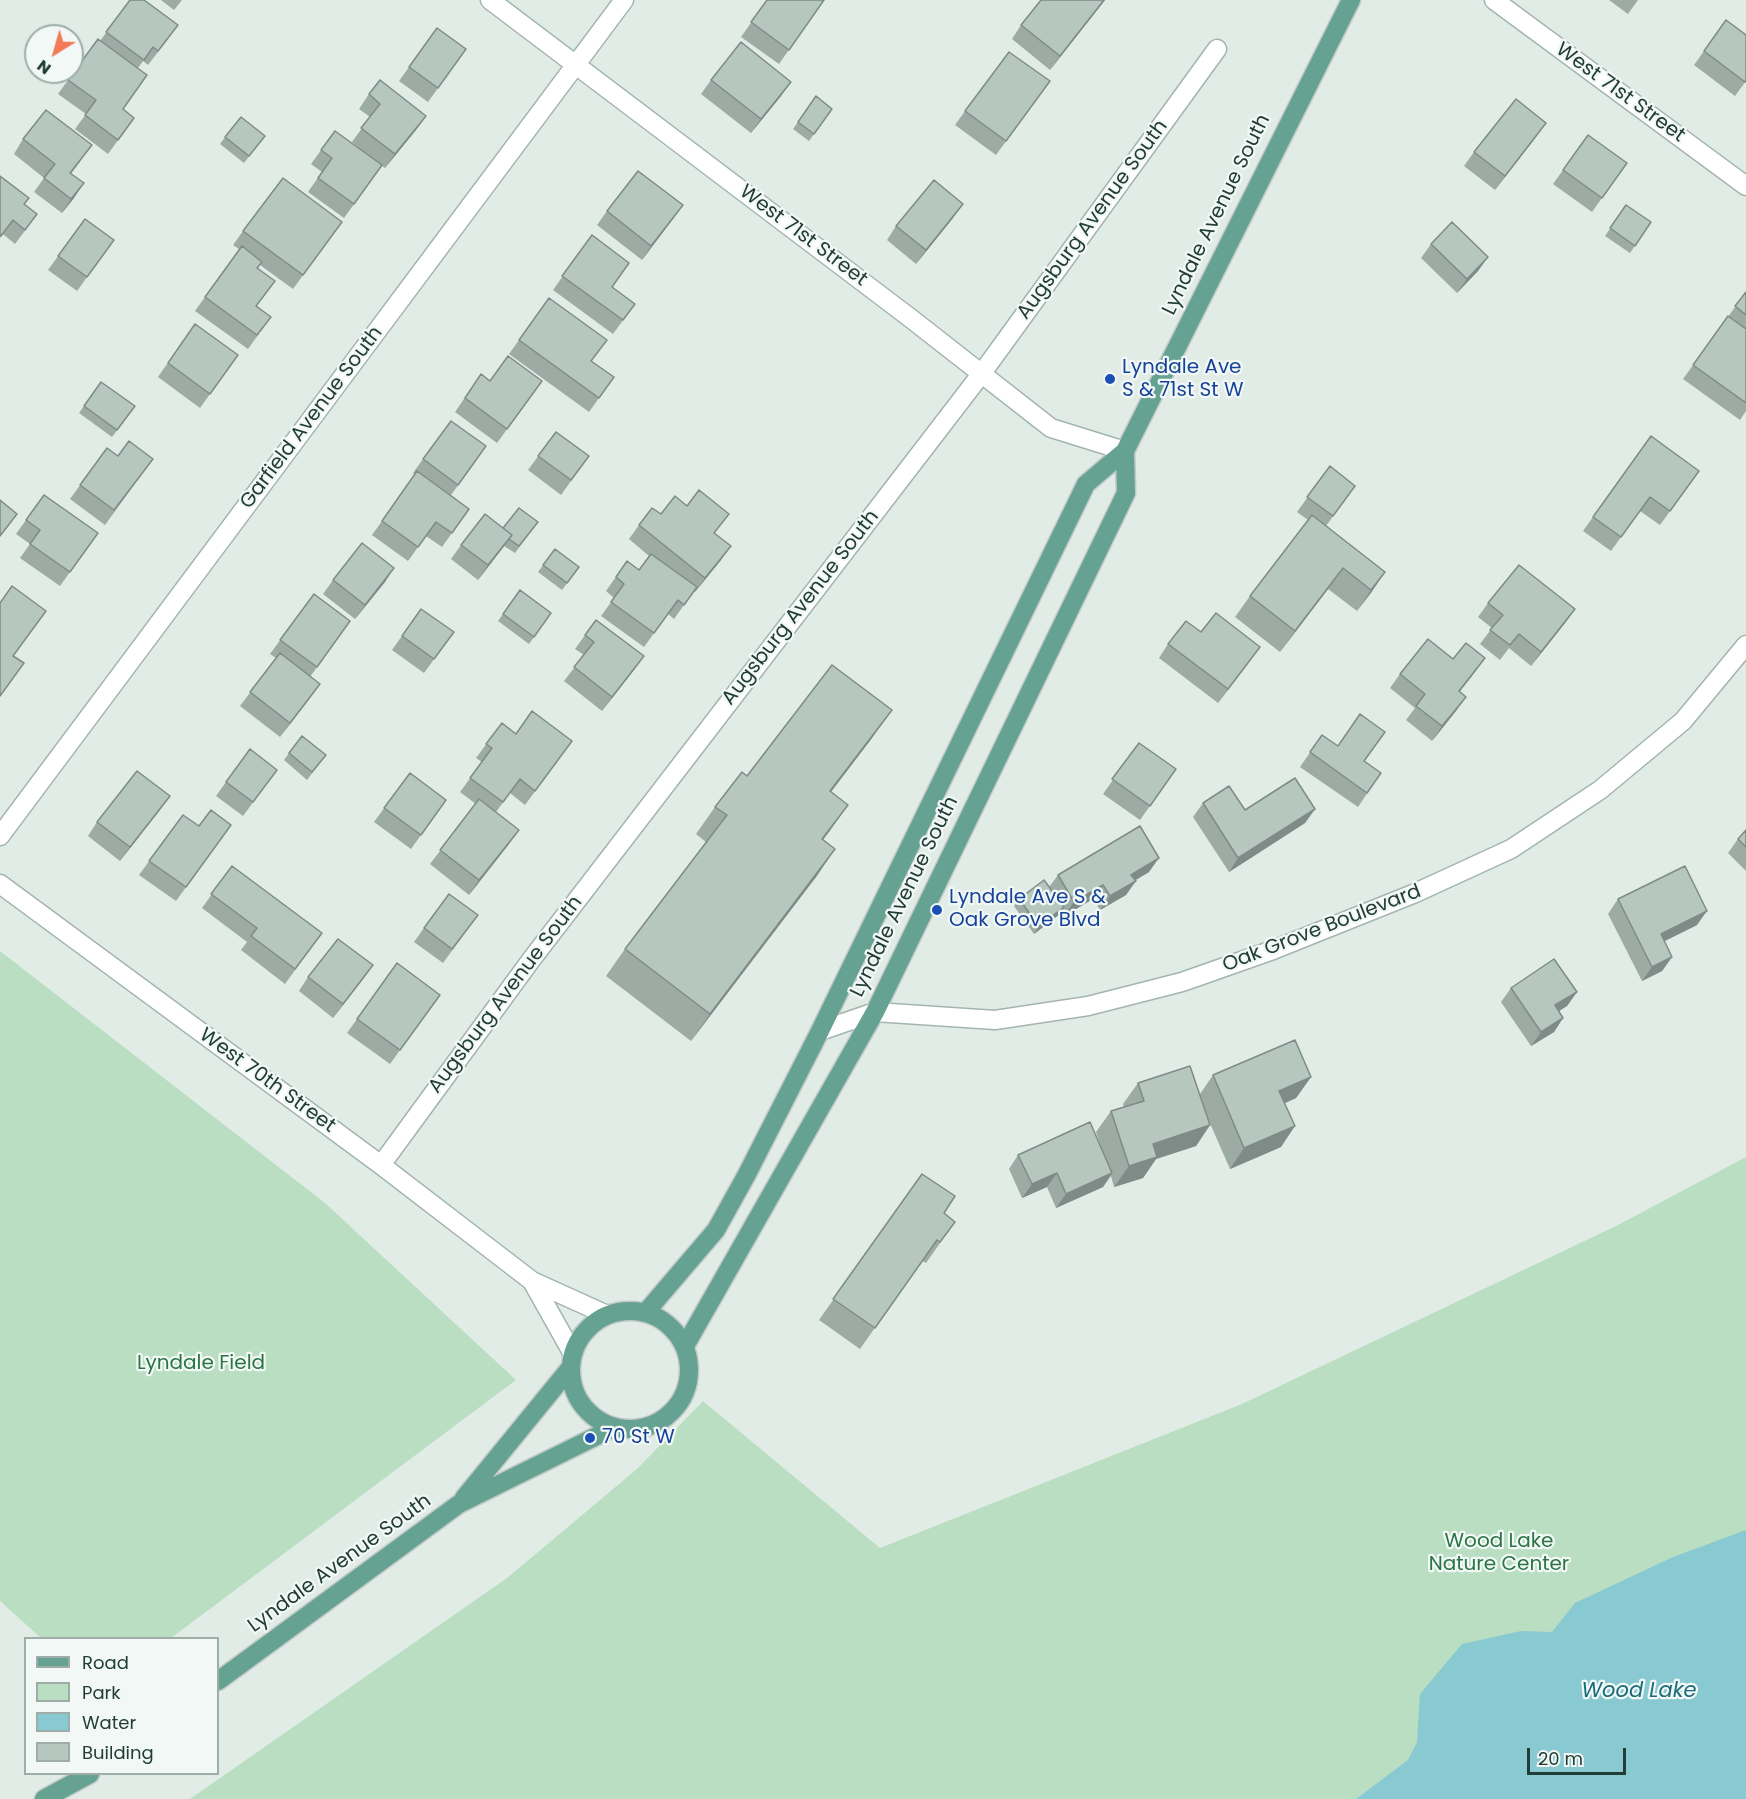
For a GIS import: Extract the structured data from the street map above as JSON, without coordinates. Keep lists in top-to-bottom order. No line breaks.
{"streets":{"main road":["Lyndale Avenue South"],"street":["West 71st Street","Augsburg Avenue South","Garfield Avenue South","Oak Grove Boulevard","West 70th Street"]},"crossings":[["West 71st Street","Lyndale Avenue South"],["West 71st Street","Augsburg Avenue South"],["West 71st Street","Garfield Avenue South"],["Lyndale Avenue South","Oak Grove Boulevard"],["Lyndale Avenue South","West 70th Street"],["Augsburg Avenue South","West 70th Street"]],"water":["Wood Lake"],"parks":["Lyndale Field","Wood Lake Nature Center"],"places":["Lyndale Ave S & 71st St W","Lyndale Ave S & Oak Grove Blvd","70 St W"],"legend":["Road","Park","Water","Building"],"scale_bar":"20 m","north":"bottom left"}
